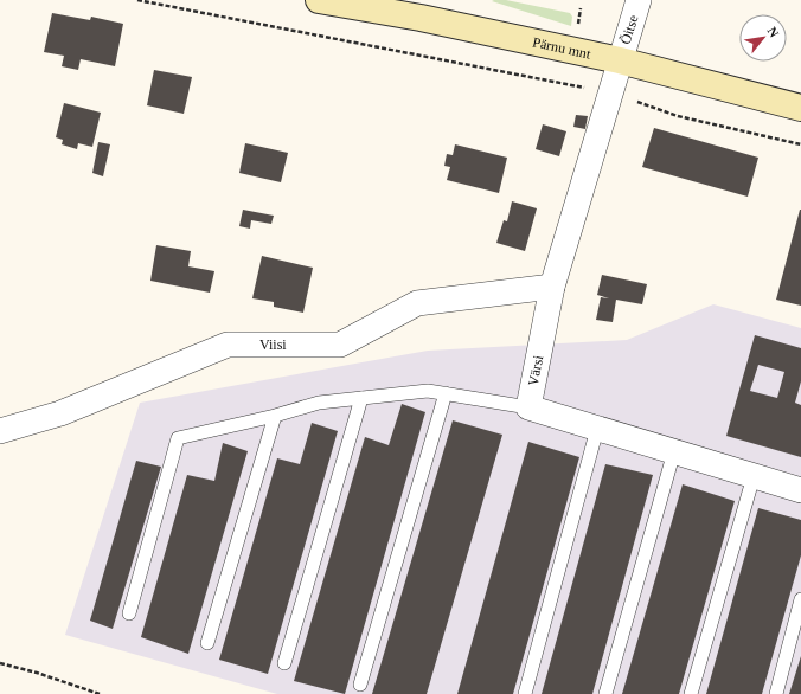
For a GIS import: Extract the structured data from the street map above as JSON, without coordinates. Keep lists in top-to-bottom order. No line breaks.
{"streets":{"main road":["Pärnu mnt"],"street":["Õitse","Viisi","Värsi"]},"crossings":[["Õitse","Pärnu mnt"],["Õitse","Värsi"],["Pärnu mnt","Värsi"],["Viisi","Värsi"]],"north":"top right"}
